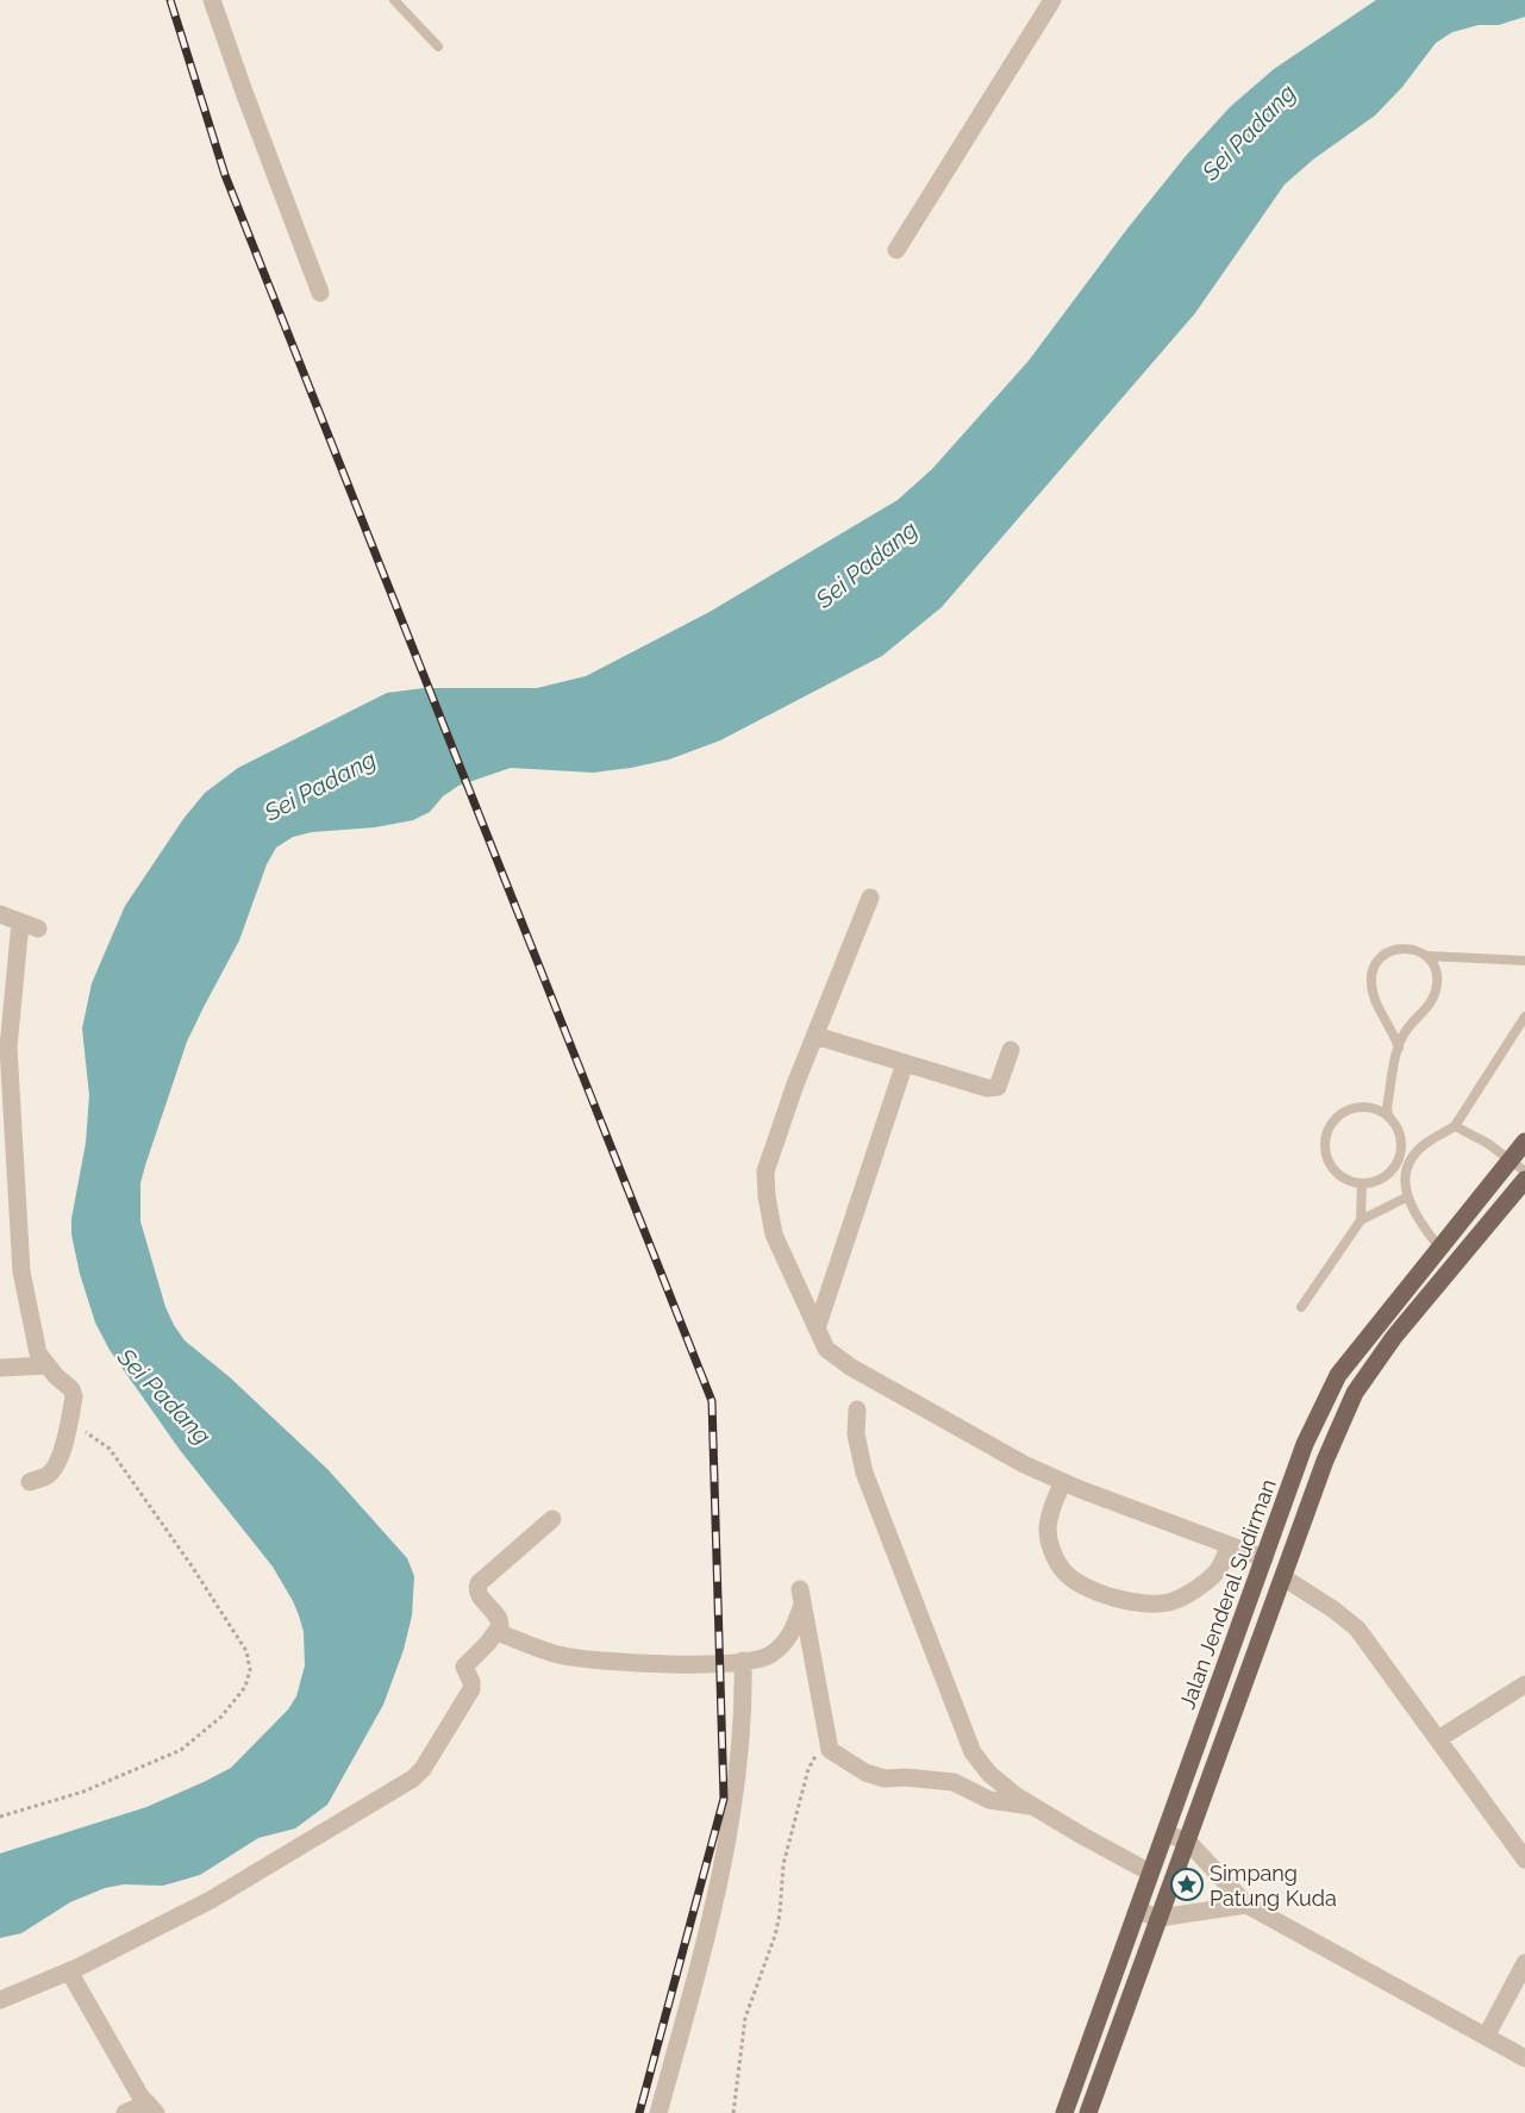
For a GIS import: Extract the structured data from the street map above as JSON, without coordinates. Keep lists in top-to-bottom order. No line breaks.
{"streets":{"main road":["Jalan Jenderal Sudirman"]},"water":["Sei Padang"],"places":{"place":["Simpang Patung Kuda"]}}
